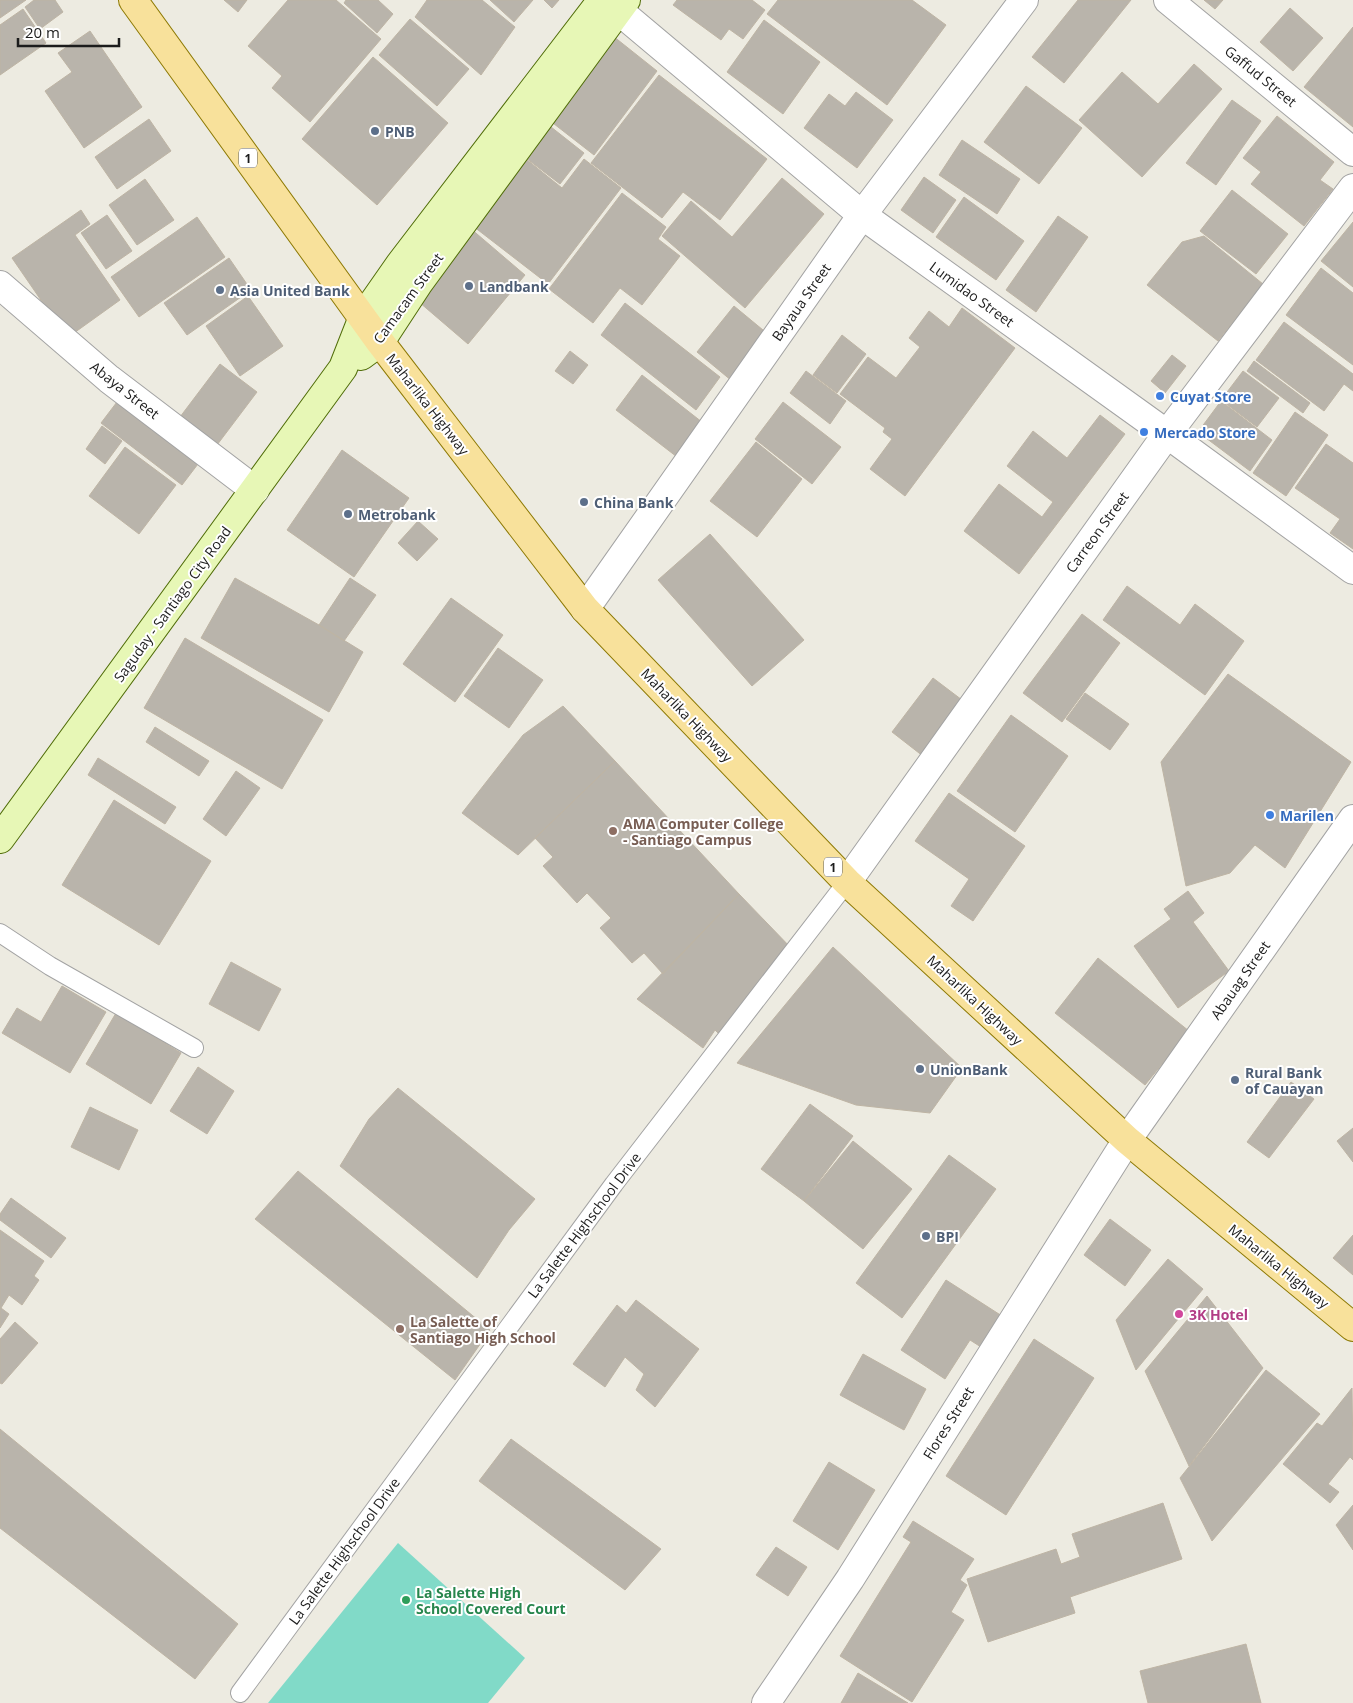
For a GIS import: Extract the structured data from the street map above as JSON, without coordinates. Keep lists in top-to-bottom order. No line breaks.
{"streets":{"main road":["1","Camacam Street","Maharlika Highway","Saguday - Santiago City Road"],"street":["Gaffud Street","Lumidao Street","Bayaua Street","Abaya Street","Carreon Street","Abauag Street","Flores Street"],"lane":["La Salette Highschool Drive"]},"crossings":[["Lumidao Street","Camacam Street"],["Lumidao Street","Bayaua Street"],["Lumidao Street","Carreon Street"],["Camacam Street","Maharlika Highway"],["Camacam Street","Saguday - Santiago City Road"],["Bayaua Street","Maharlika Highway"],["Abaya Street","Saguday - Santiago City Road"],["Maharlika Highway","Carreon Street"],["Maharlika Highway","Abauag Street"],["Maharlika Highway","La Salette Highschool Drive"],["Maharlika Highway","Flores Street"],["Carreon Street","La Salette Highschool Drive"],["Abauag Street","Flores Street"]],"places":["PNB","Landbank","Asia United Bank","Cuyat Store","Mercado Store","China Bank","Metrobank","Marilen","AMA Computer College - Santiago Campus","UnionBank","Rural Bank of Cauayan","BPI","3K Hotel","La Salette of Santiago High School","La Salette High School Covered Court"],"scale_bar":"20 m"}
